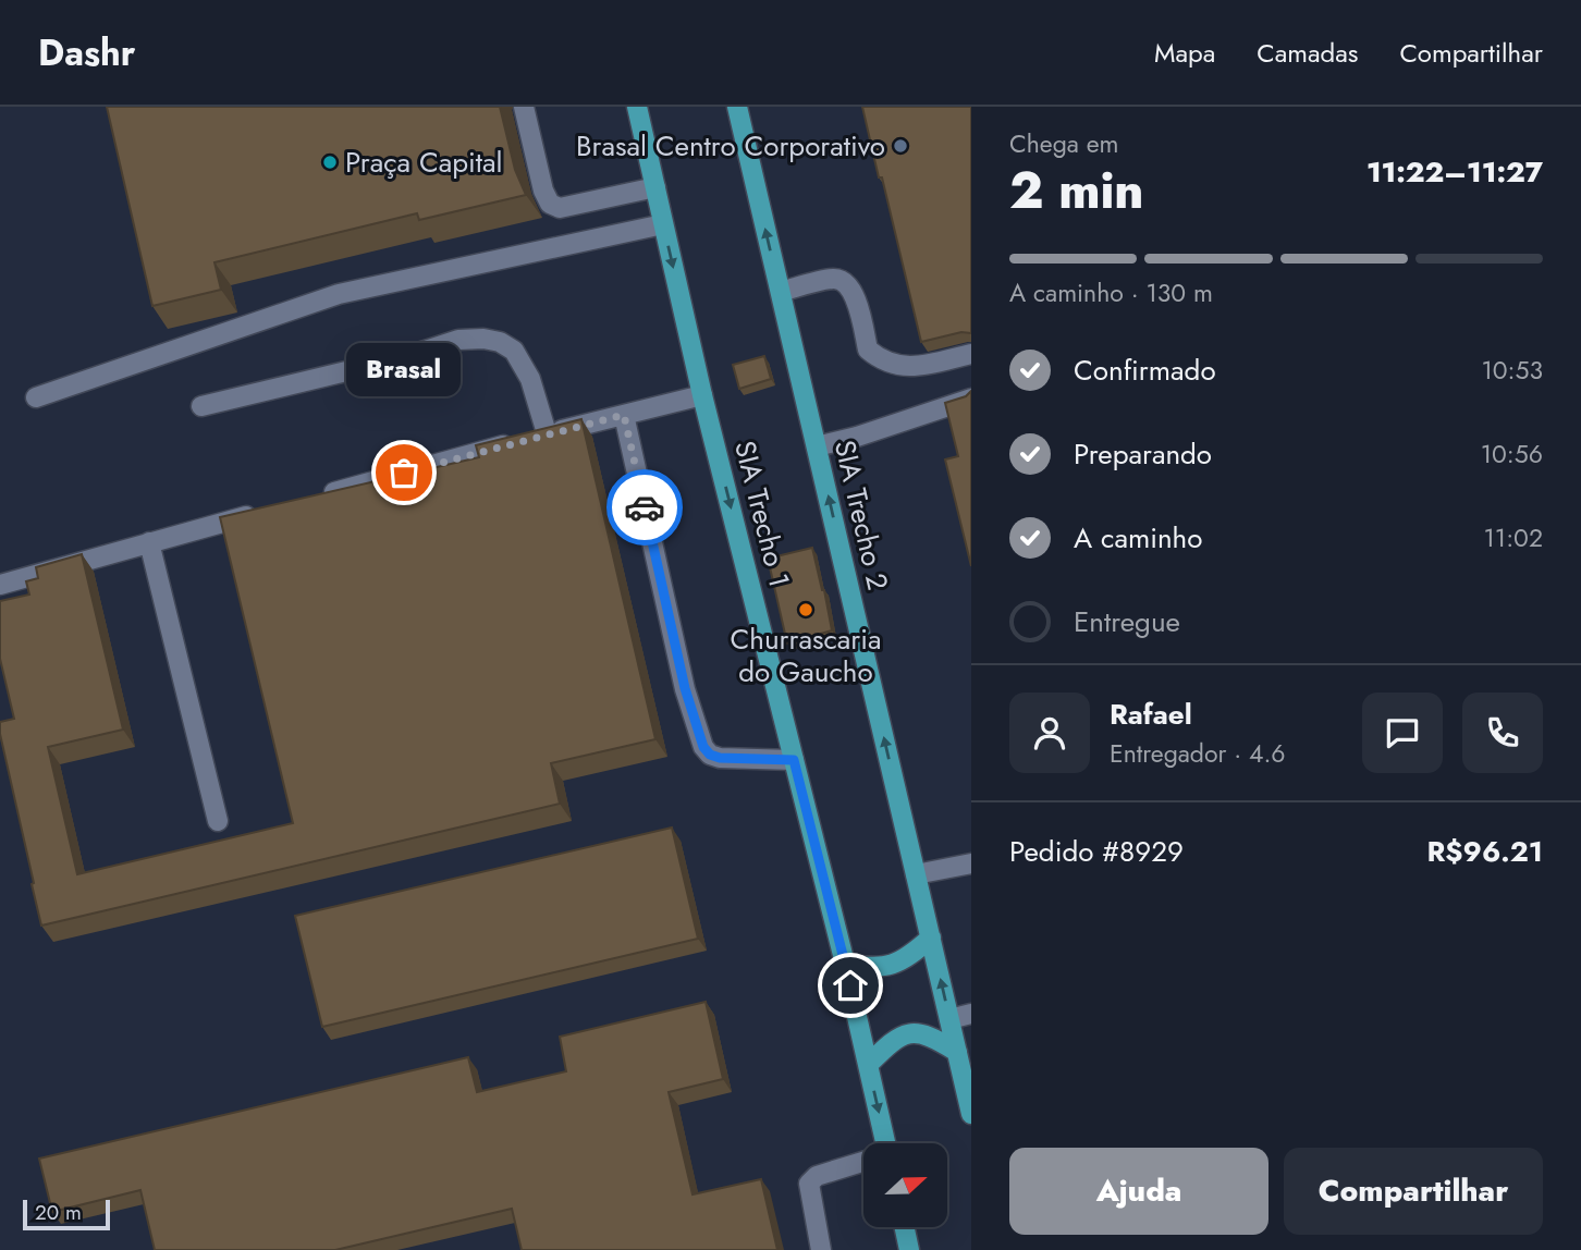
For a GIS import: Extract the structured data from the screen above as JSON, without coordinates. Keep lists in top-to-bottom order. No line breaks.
{"streets":{"main road":["SIA Trecho 1","SIA Trecho 2"]},"one_way":["SIA Trecho 1","SIA Trecho 2"],"places":["Brasal Centro Corporativo","Praça Capital","Brasal","Churrascaria do Gaucho"],"scale_bar":"20 m","north":"right","page":{"header":"Dashr","nav":["Mapa","Camadas","Compartilhar"],"heading":["2 min","Chega em","11:22–11:27"],"panel":["Rafael","Entregador · 4.6","Pedido #8929","R$96.21"],"bar":"A caminho · 130 m","list":[["Confirmado","10:53"],["Preparando","10:56"],["A caminho","11:02"],"Entregue"],"bubble":"Brasal","buttons":["Ajuda","Compartilhar"],"scale":"20 m"}}
